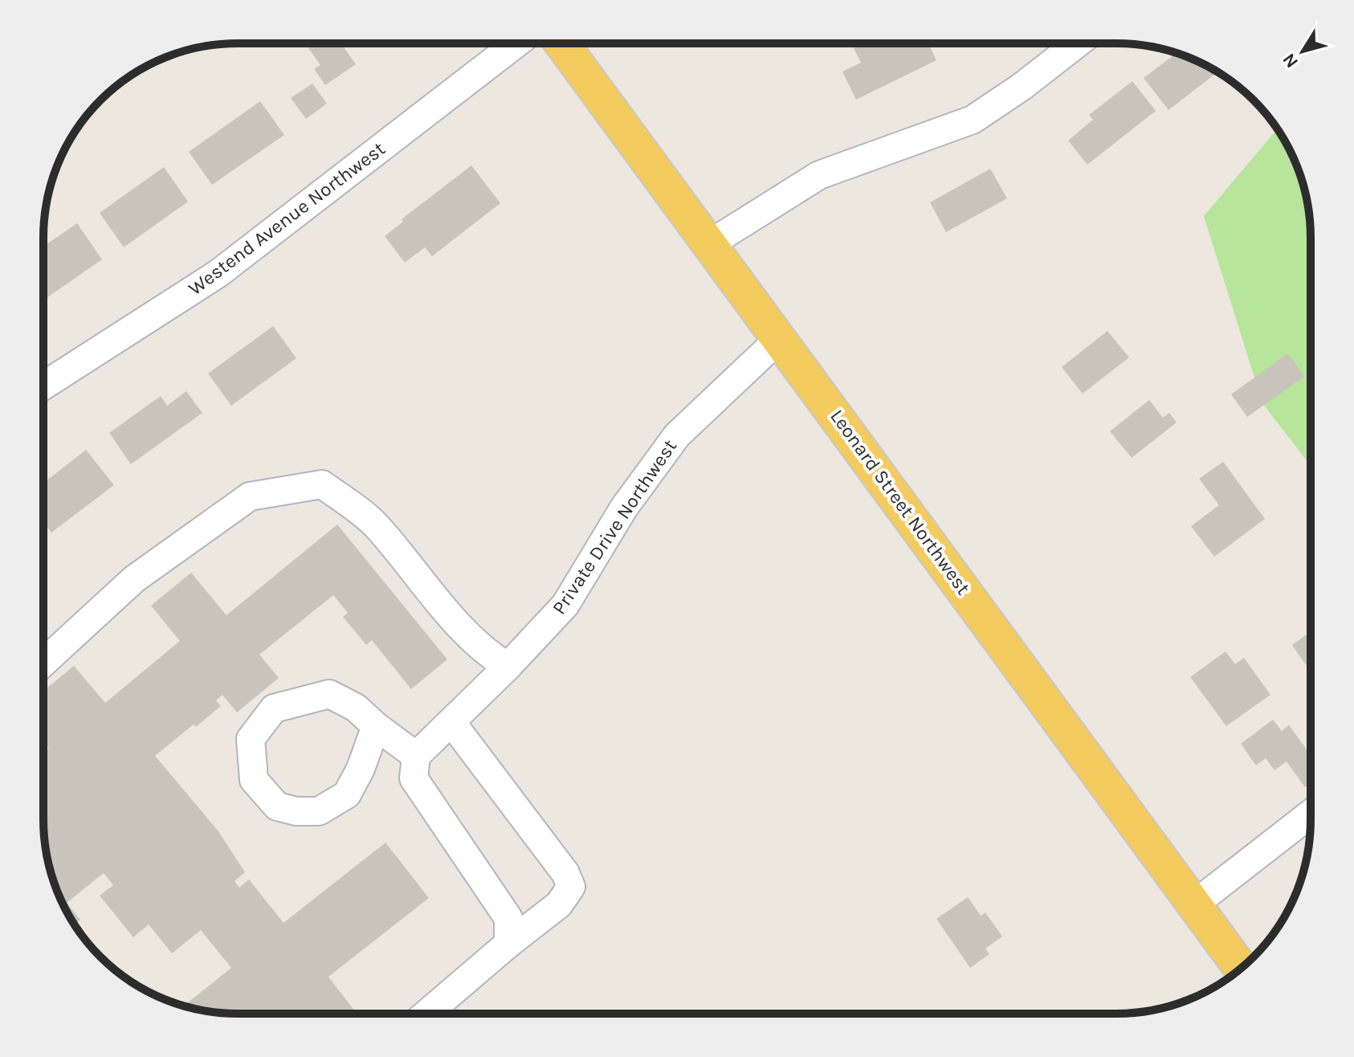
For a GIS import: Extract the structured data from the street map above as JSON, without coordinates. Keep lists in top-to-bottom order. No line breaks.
{"streets":{"main road":["Leonard Street Northwest"],"street":["Westend Avenue Northwest","Private Drive Northwest"]},"crossings":[["Leonard Street Northwest","Private Drive Northwest"]],"north":"bottom left"}
